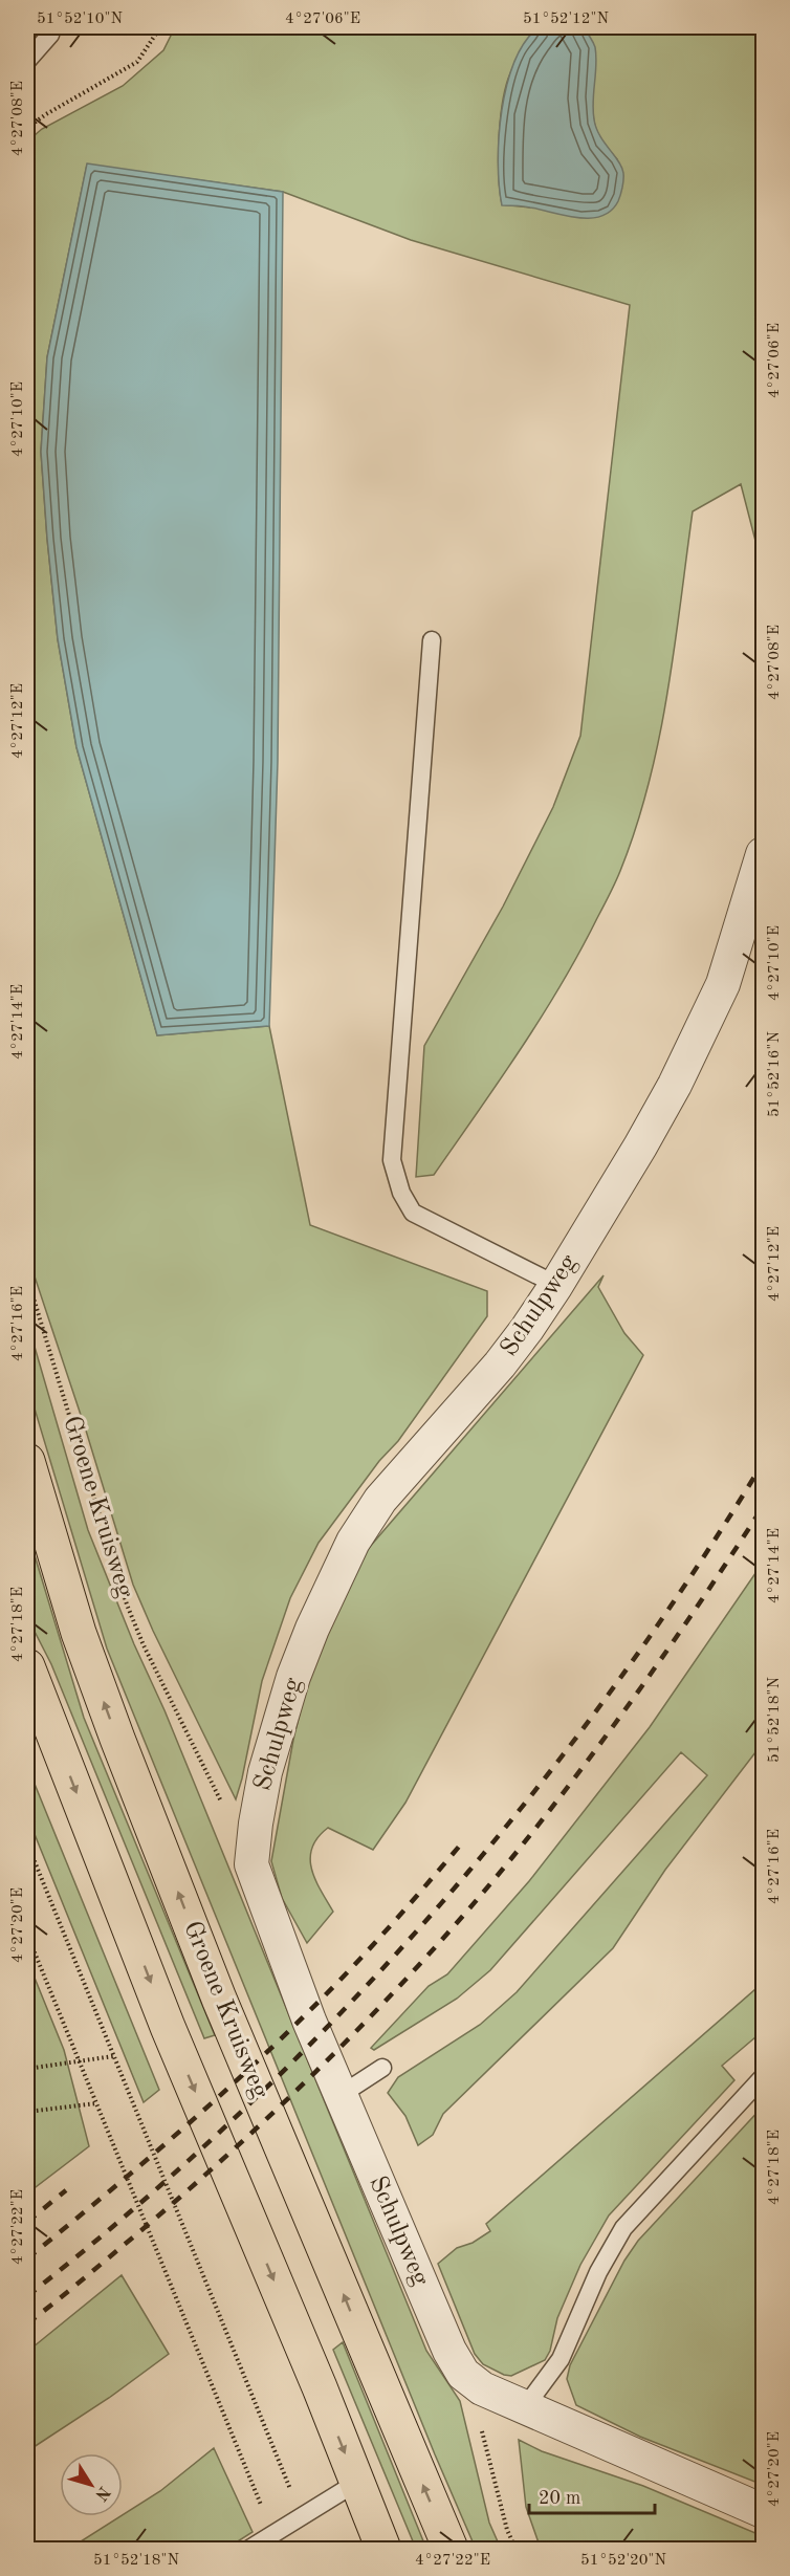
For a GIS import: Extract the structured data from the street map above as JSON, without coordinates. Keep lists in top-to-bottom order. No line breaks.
{"streets":{"main road":["Groene Kruisweg"],"street":["Schulpweg"]},"scale_bar":"20 m","north":"bottom right","coordinates":["51°52'10\"N","4°27'06\"E","51°52'12\"N","4°27'08\"E","4°27'10\"E","4°27'12\"E","4°27'14\"E","51°52'16\"N","4°27'16\"E","4°27'18\"E","51°52'18\"N","4°27'20\"E","4°27'22\"E","51°52'20\"N"]}
